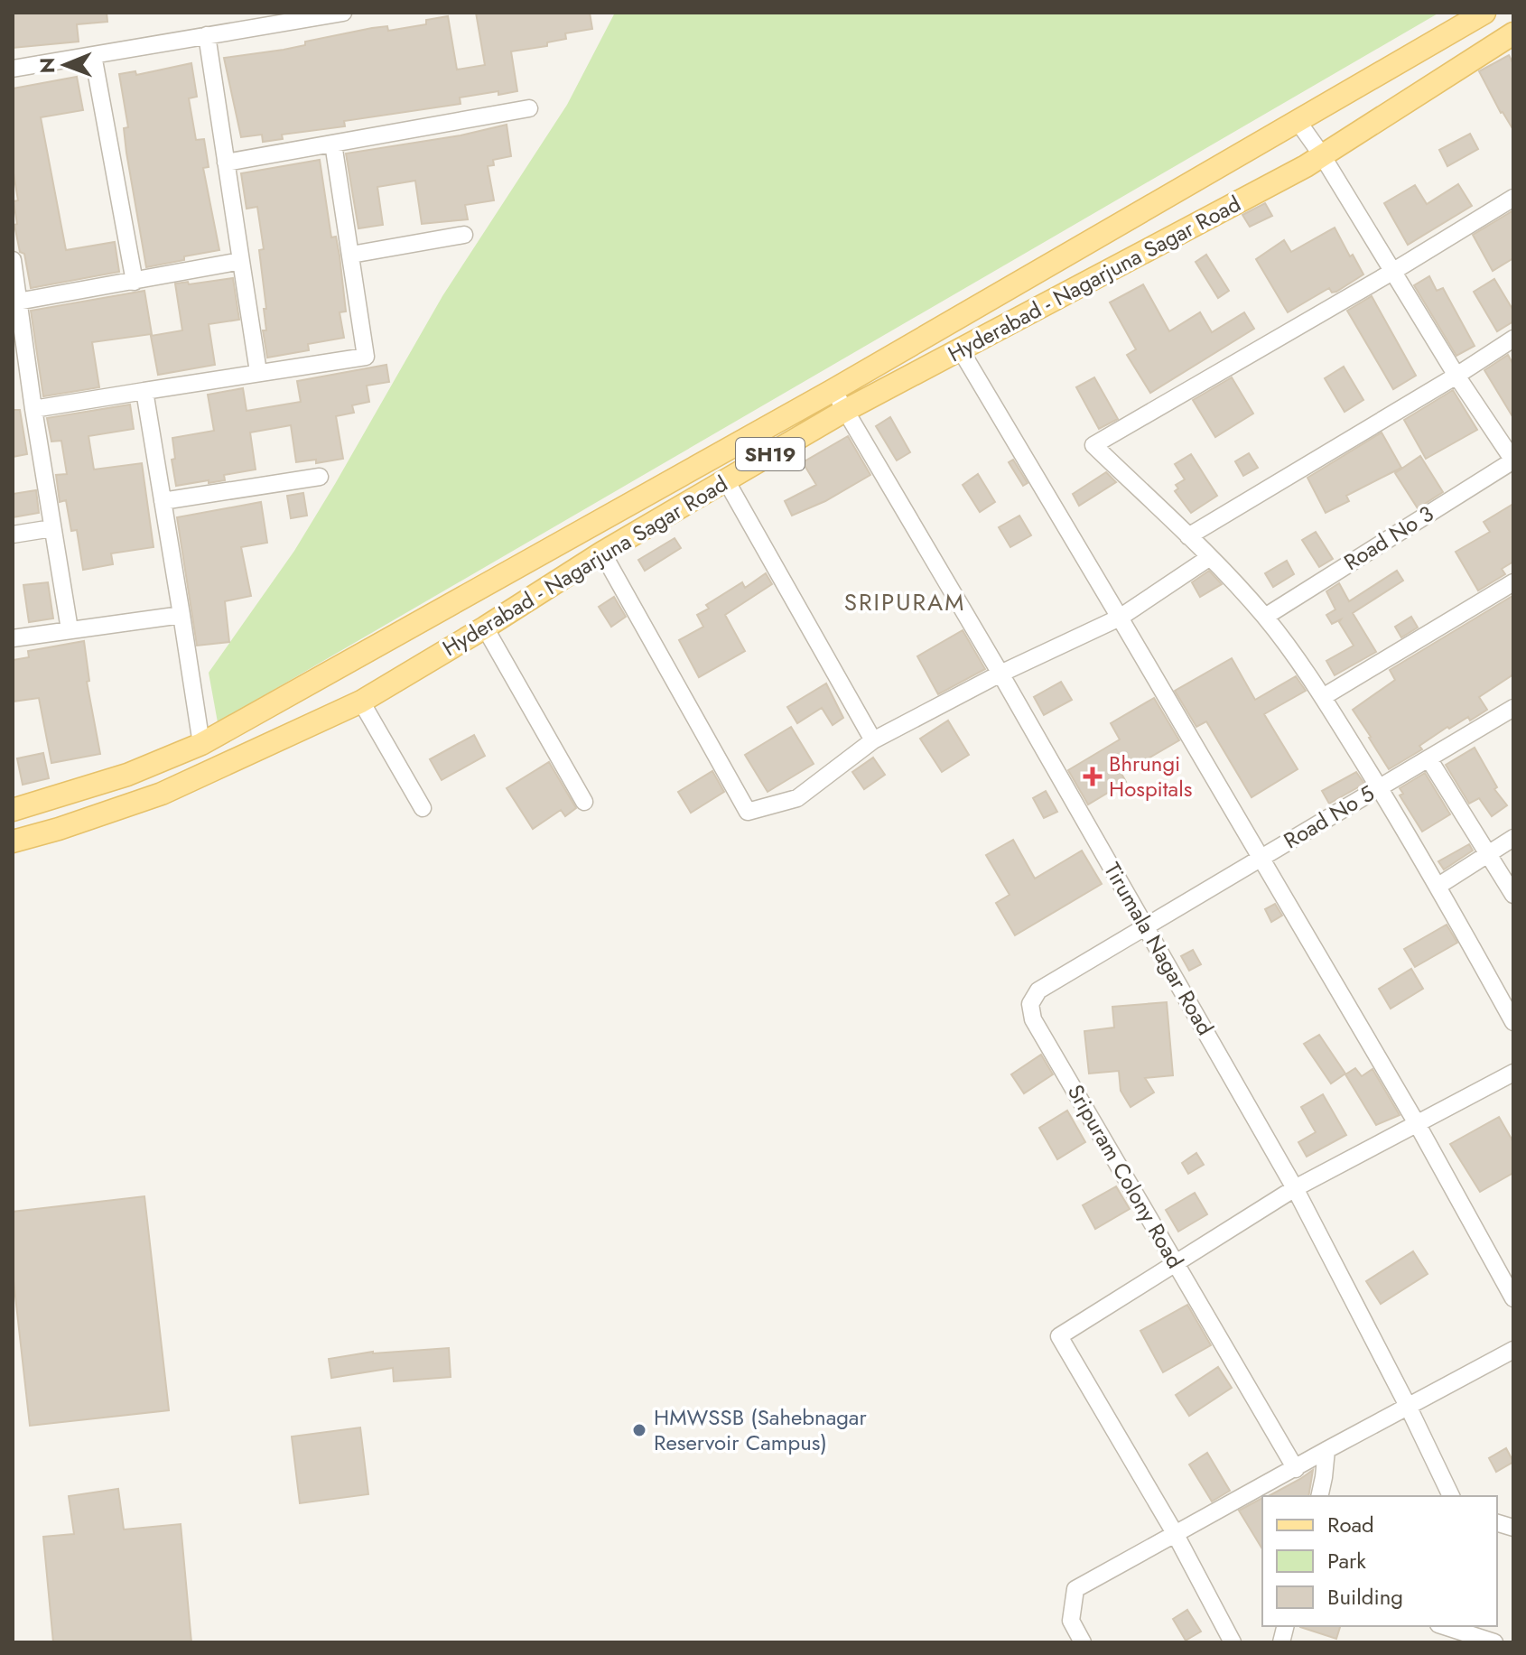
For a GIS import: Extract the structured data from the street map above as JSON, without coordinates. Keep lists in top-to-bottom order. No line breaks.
{"streets":{"main road":["Hyderabad - Nagarjuna Sagar Road","SH19"],"street":["Road No 3","Road No 5","Tirumala Nagar Road","Sripuram Colony Road"]},"crossings":[["Hyderabad - Nagarjuna Sagar Road","Tirumala Nagar Road"],["Road No 5","Tirumala Nagar Road"],["Road No 5","Sripuram Colony Road"],["Tirumala Nagar Road","Sripuram Colony Road"]],"districts":["SRIPURAM"],"places":{"health":["Bhrungi Hospitals"],"other":["HMWSSB (Sahebnagar Reservoir Campus)"]},"legend":["Road","Park","Building"],"north":"left"}
